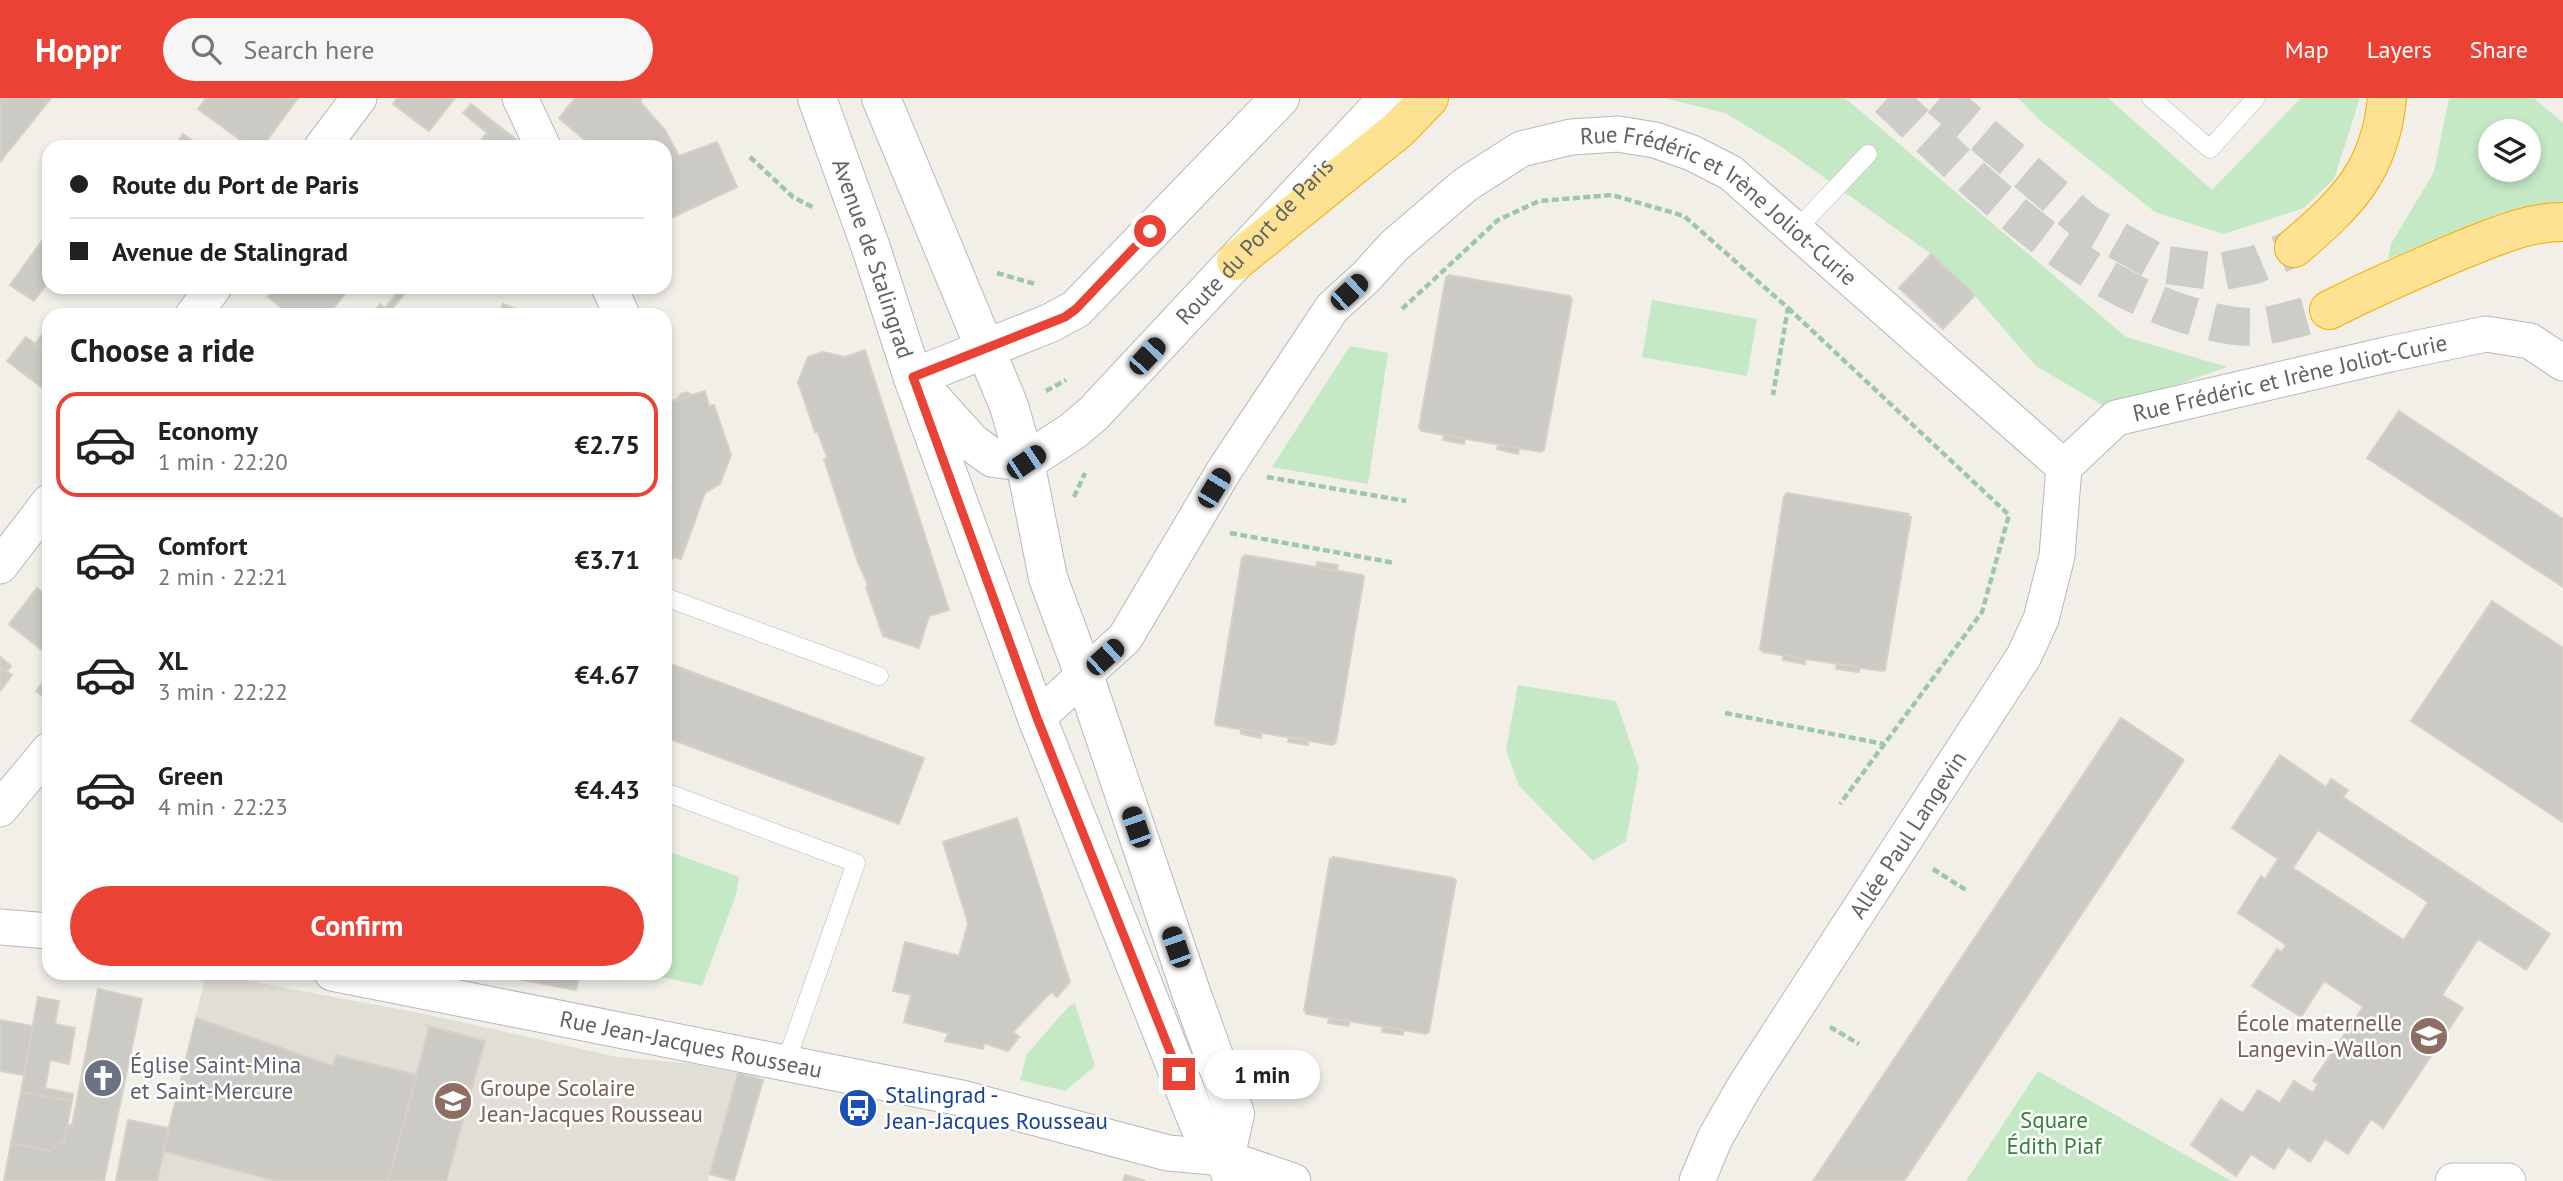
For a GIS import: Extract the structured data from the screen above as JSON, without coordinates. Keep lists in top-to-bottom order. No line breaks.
{"streets":{"main road":["Route du Port de Paris","Avenue de Stalingrad"],"street":["Rue Frédéric et Irène Joliot-Curie","Allée Paul Langevin","Rue Jean-Jacques Rousseau"]},"crossings":[["Rue Frédéric et Irène Joliot-Curie","Avenue de Stalingrad"],["Rue Frédéric et Irène Joliot-Curie","Allée Paul Langevin"],["Avenue de Stalingrad","Rue Jean-Jacques Rousseau"]],"parks":["Square Édith Piaf"],"places":{"school or university":["École maternelle Langevin-Wallon","Groupe Scolaire Jean-Jacques Rousseau"],"church":["Église Saint-Mina et Saint-Mercure"],"bus stop":["Stalingrad - Jean-Jacques Rousseau"]},"page":{"header":"Hoppr","search":"Search here","nav":["Map","Layers","Share"],"banner":["Route du Port de Paris","Avenue de Stalingrad"],"heading":"Choose a ride","list":[{"name":"Economy","note":"1 min · 22:20","value":"€2.75"},{"name":"Comfort","note":"2 min · 22:21","value":"€3.71"},{"name":"XL","note":"3 min · 22:22","value":"€4.67"},{"name":"Green","note":"4 min · 22:23","value":"€4.43"}],"buttons":"Confirm","bubble":"1 min"}}
